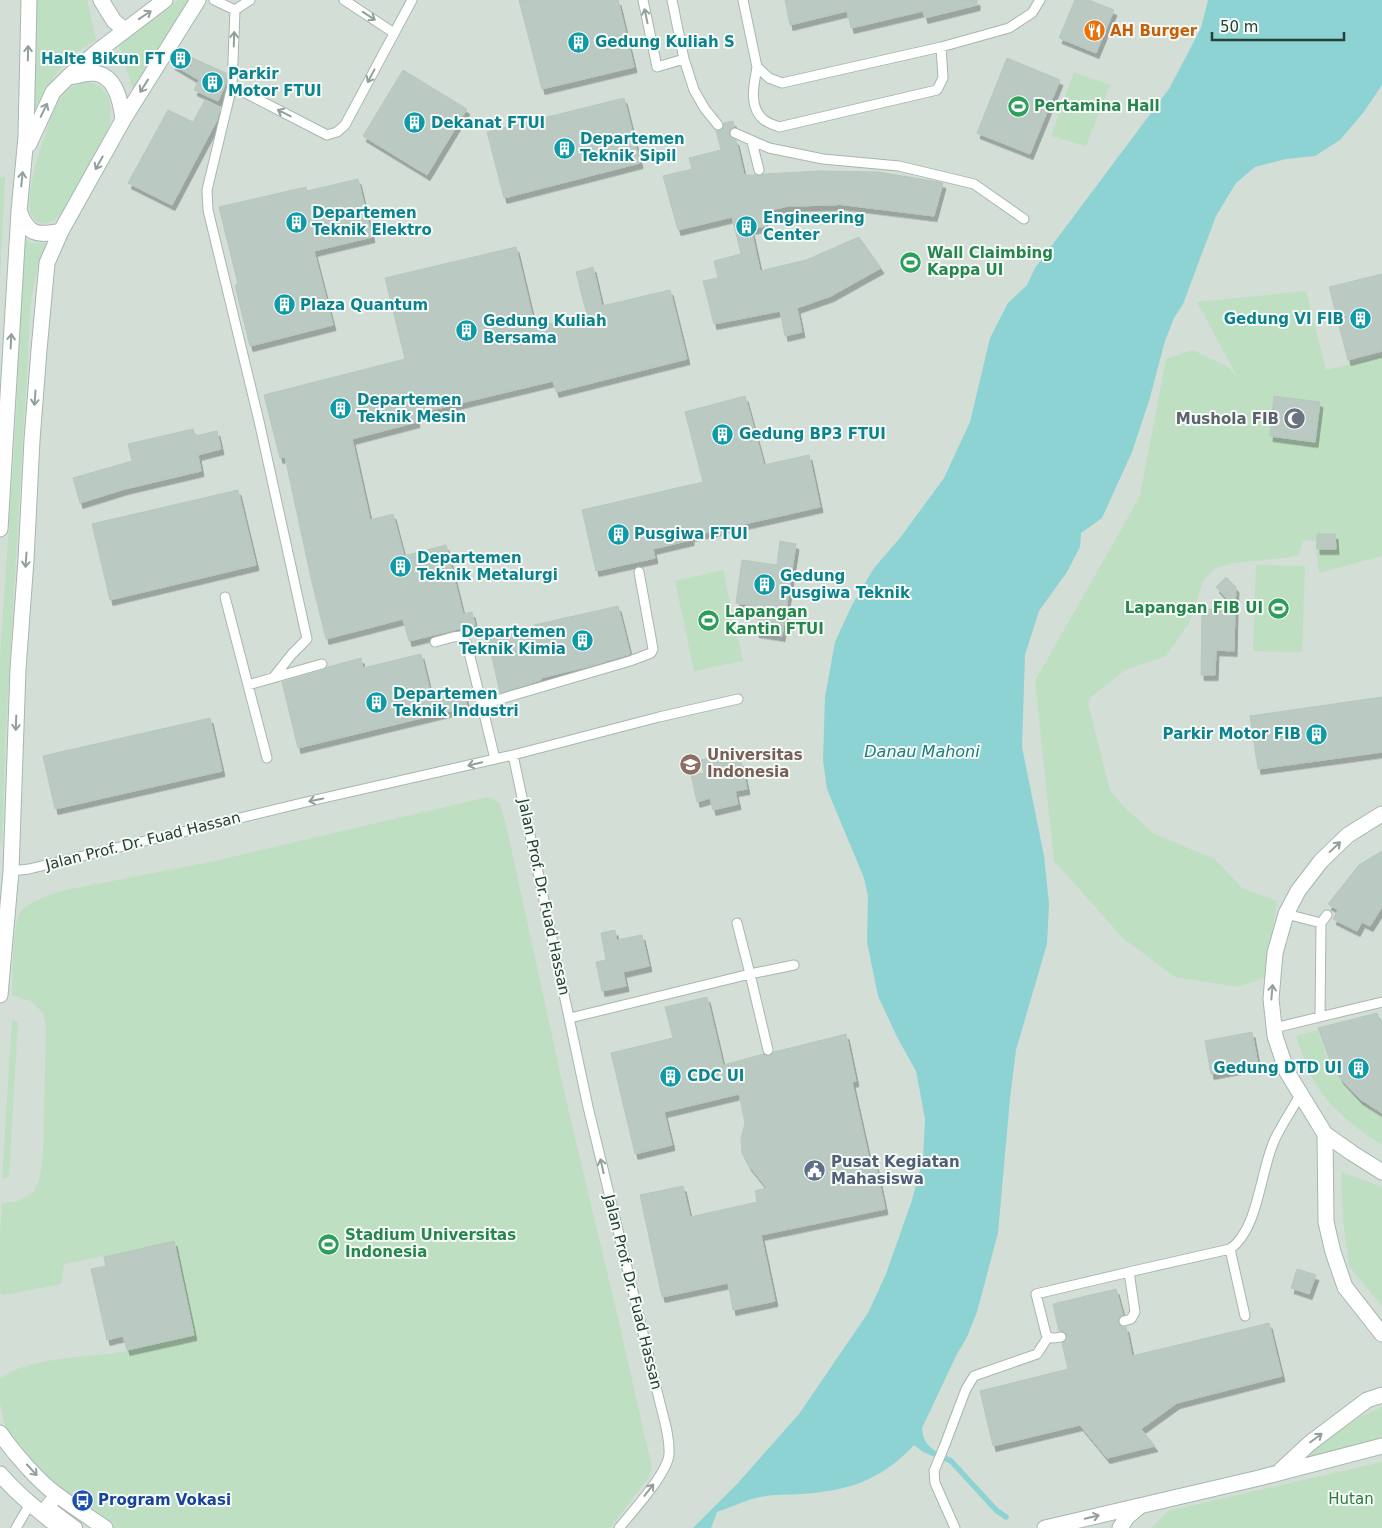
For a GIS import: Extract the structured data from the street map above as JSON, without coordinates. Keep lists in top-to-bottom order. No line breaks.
{"streets":{"lane":["Jalan Prof. Dr. Fuad Hassan"]},"water":["Danau Mahoni"],"parks":["Hutan"],"places":{"restaurant":["AH Burger"],"building":["Gedung Kuliah S","Halte Bikun FT","Parkir Motor FTUI","Dekanat FTUI","Departemen Teknik Sipil","Departemen Teknik Elektro","Engineering Center","Plaza Quantum","Gedung VI FIB","Gedung Kuliah Bersama","Departemen Teknik Mesin","Gedung BP3 FTUI","Pusgiwa FTUI","Departemen Teknik Metalurgi","Gedung Pusgiwa Teknik","Departemen Teknik Kimia","Departemen Teknik Industri","Parkir Motor FIB","Gedung DTD UI","CDC UI"],"sports":["Pertamina Hall","Wall Claimbing Kappa UI","Lapangan FIB UI","Lapangan Kantin FTUI","Stadium Universitas Indonesia"],"mosque":["Mushola FIB"],"school or university":["Universitas Indonesia"],"public building":["Pusat Kegiatan Mahasiswa"],"bus stop":["Program Vokasi"]},"scale_bar":"50 m"}
